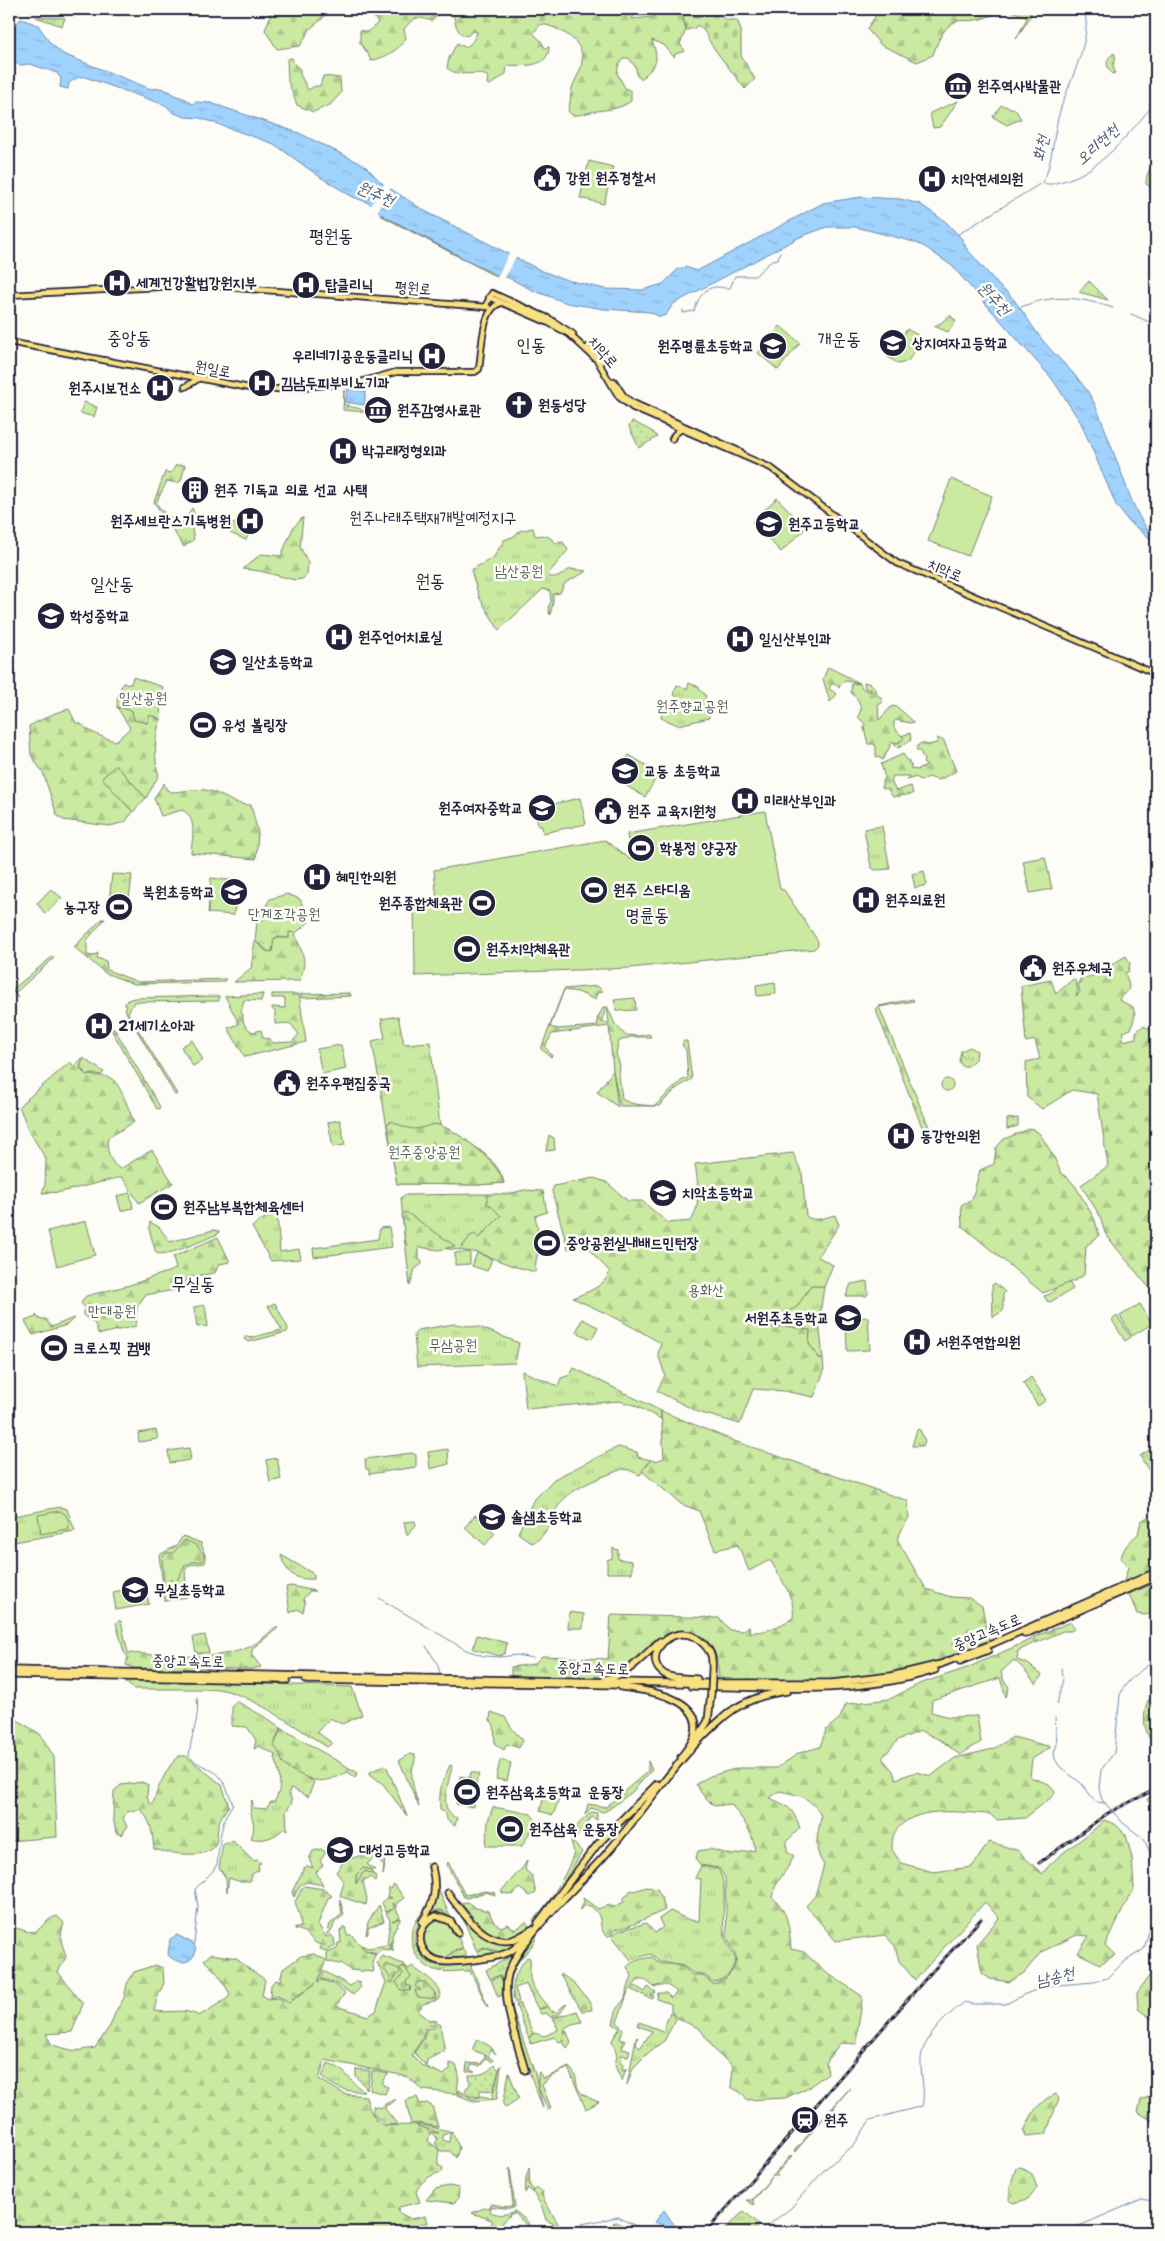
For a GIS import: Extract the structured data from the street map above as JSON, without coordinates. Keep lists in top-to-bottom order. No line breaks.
{"streets":{"highway":["중앙고속도로"],"main road":["평원로","치악로","원일로"]},"crossings":[["평원로","치악로"],["치악로","원일로"]],"districts":["평원동","중앙동","개운동","인동","원주나래주택재개발예정지구","원동","일산동","명륜동","무실동"],"water":["오리현천","화천","원주천","남송천"],"parks":["남산공원","일산공원","원주향교공원","단계조각공원","원주중앙공원","용화산","만대공원","무삼공원"],"places":{"museum":["원주역사박물관","원주감영사료관"],"public building":["강원 원주경찰서","원주 교육지원청","원주우체국","원주우편집중국"],"hospital":["치악연세의원","세계건강활법강원지부","탑클리닉","우리네기공운동클리닉","김남두피부비뇨기과","원주시보건소","박규래정형외과","원주세브란스기독병원","원주언어치료실","일신산부인과","미래산부인과","혜민한의원","원주의료원","21세기소아과","동강한의원","서원주연합의원"],"school or university":["상지여자고등학교","원주명륜초등학교","원주고등학교","학성중학교","일산초등학교","교동 초등학교","원주여자중학교","북원초등학교","치악초등학교","서원주초등학교","솔샘초등학교","무실초등학교","대성고등학교"],"church":["원동성당"],"building":["원주 기독교 의료 선교 사택"],"sports":["유성 볼링장","학봉정 양궁장","원주 스타디움","원주종합체육관","농구장","원주치악체육관","원주남부복합체육센터","중앙공원실내배드민턴장","크로스핏 컴뱃","원주삼육초등학교 운동장","원주삼육 운동장"],"station":["원주"]}}
